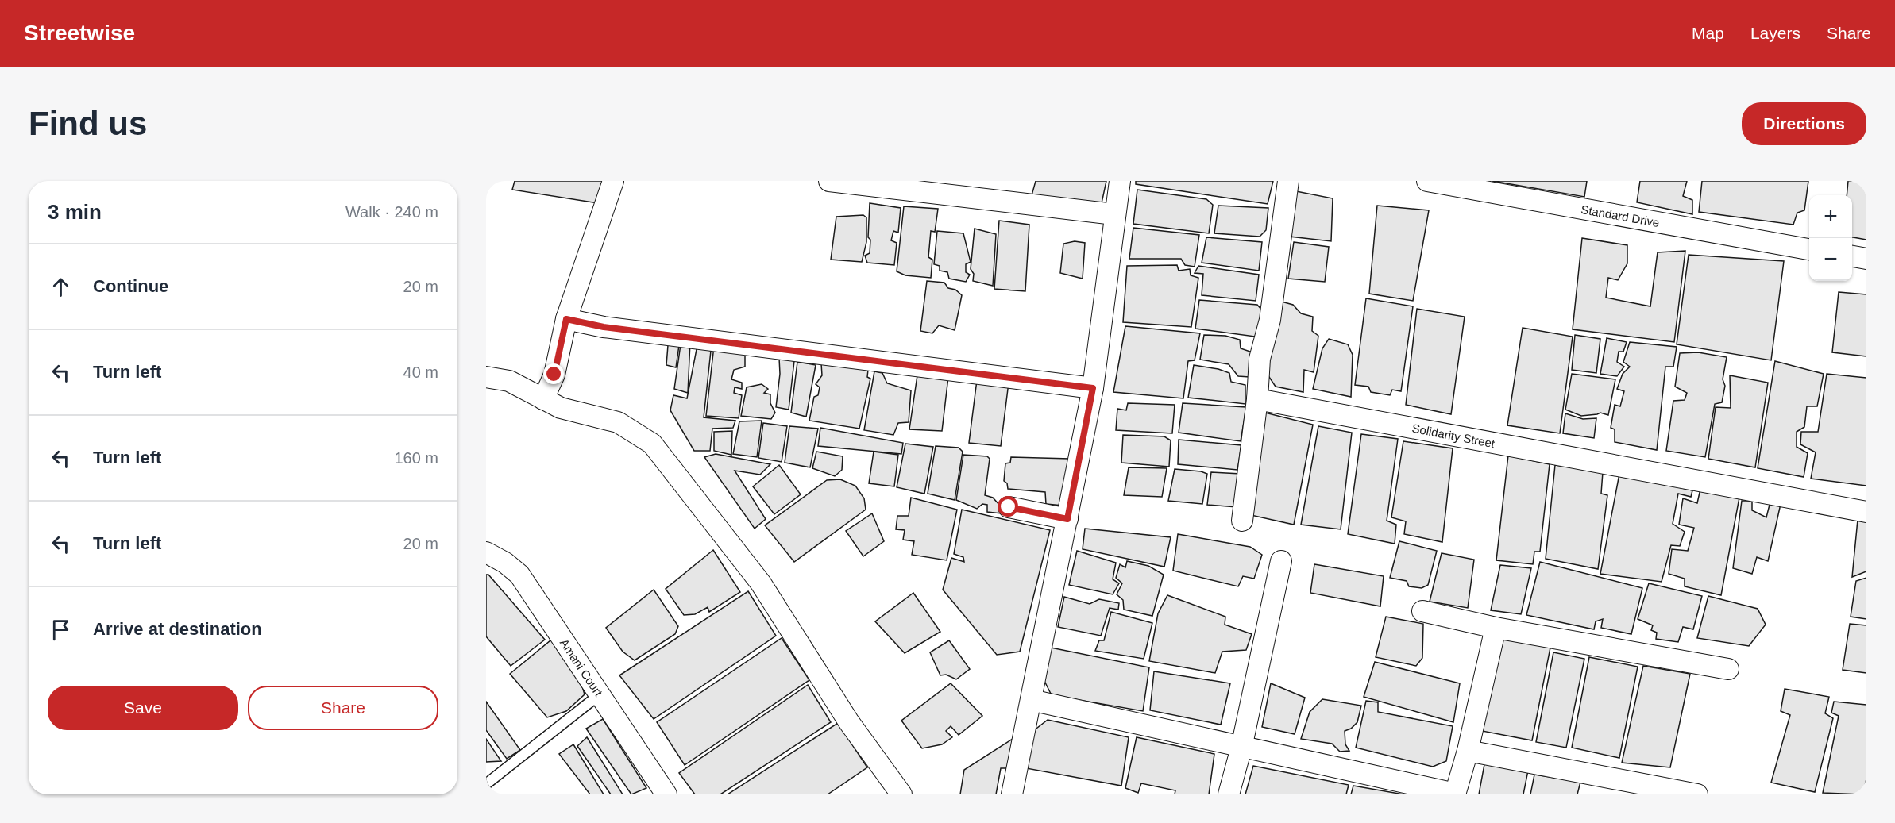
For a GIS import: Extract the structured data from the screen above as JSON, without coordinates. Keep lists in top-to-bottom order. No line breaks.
{"streets":{"street":["Standard Drive","Solidarity Street","Amani Court"]},"page":{"header":"Streetwise","nav":["Map","Layers","Share"],"buttons":["Directions",["Save","Share"]],"title":"Find us","heading":["3 min","Walk · 240 m"],"map_buttons":["+","−"],"list":[["Continue","20 m"],["Turn left","40 m"],["Turn left","160 m"],["Turn left","20 m"],"Arrive at destination"]}}
